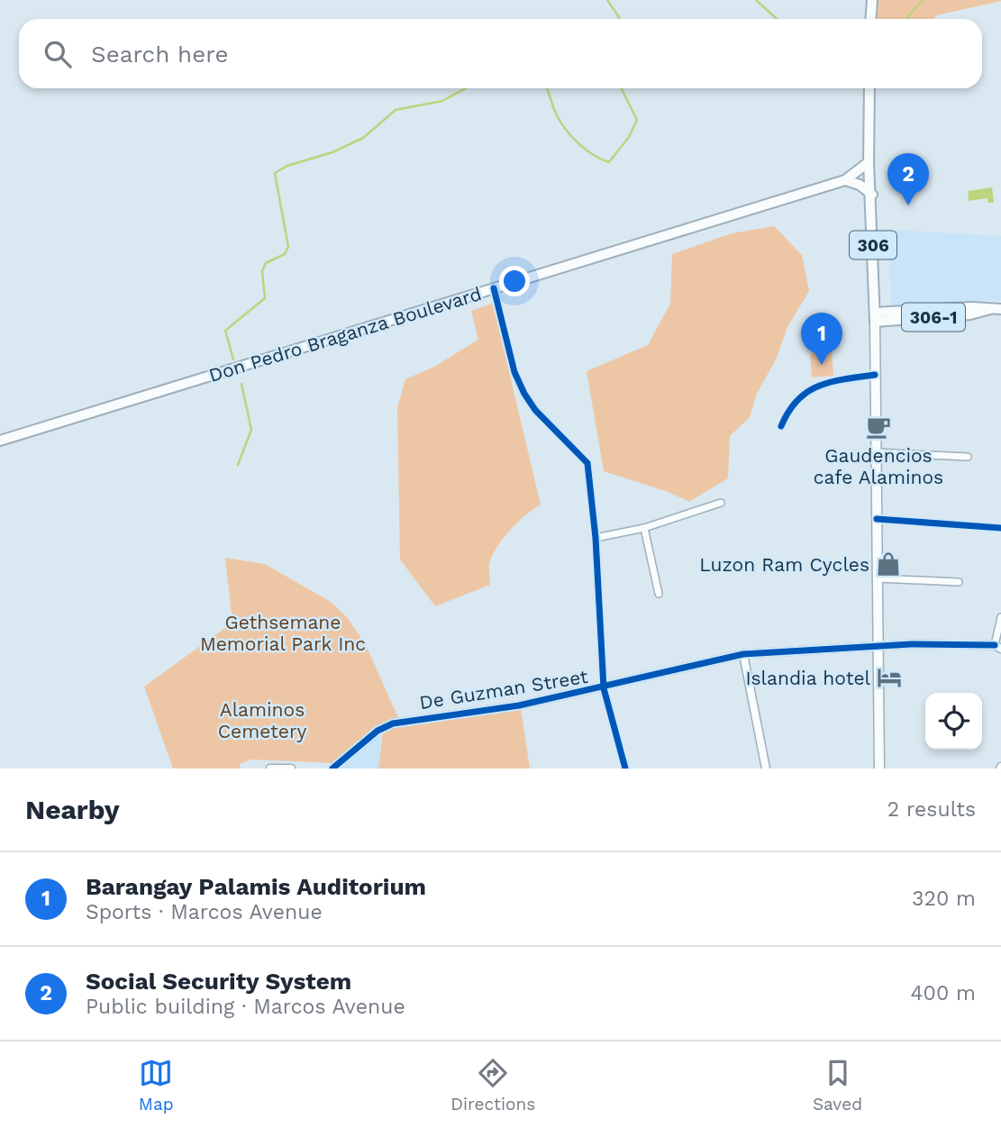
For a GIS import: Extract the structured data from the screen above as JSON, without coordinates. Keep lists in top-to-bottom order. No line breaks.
{"streets":{"main road":["306","306-1","Don Pedro Braganza Boulevard"],"street":["De Guzman Street"]},"crossings":[["306","306-1"],["306","Don Pedro Braganza Boulevard"],["306","De Guzman Street"]],"parks":["Gethsemane Memorial Park Inc","Alaminos Cemetery"],"places":{"cafe":["Gaudencios cafe Alaminos"],"shop":["Luzon Ram Cycles"],"hotel":["Islandia hotel"]},"page":{"search":"Search here","pins":["2","1"],"heading":["Nearby","2 results"],"list":[{"mark":"1","name":"Barangay Palamis Auditorium","note":"Sports · Marcos Avenue","value":"320 m"},{"mark":"2","name":"Social Security System","note":"Public building · Marcos Avenue","value":"400 m"}],"nav":["Map","Directions","Saved"]}}
